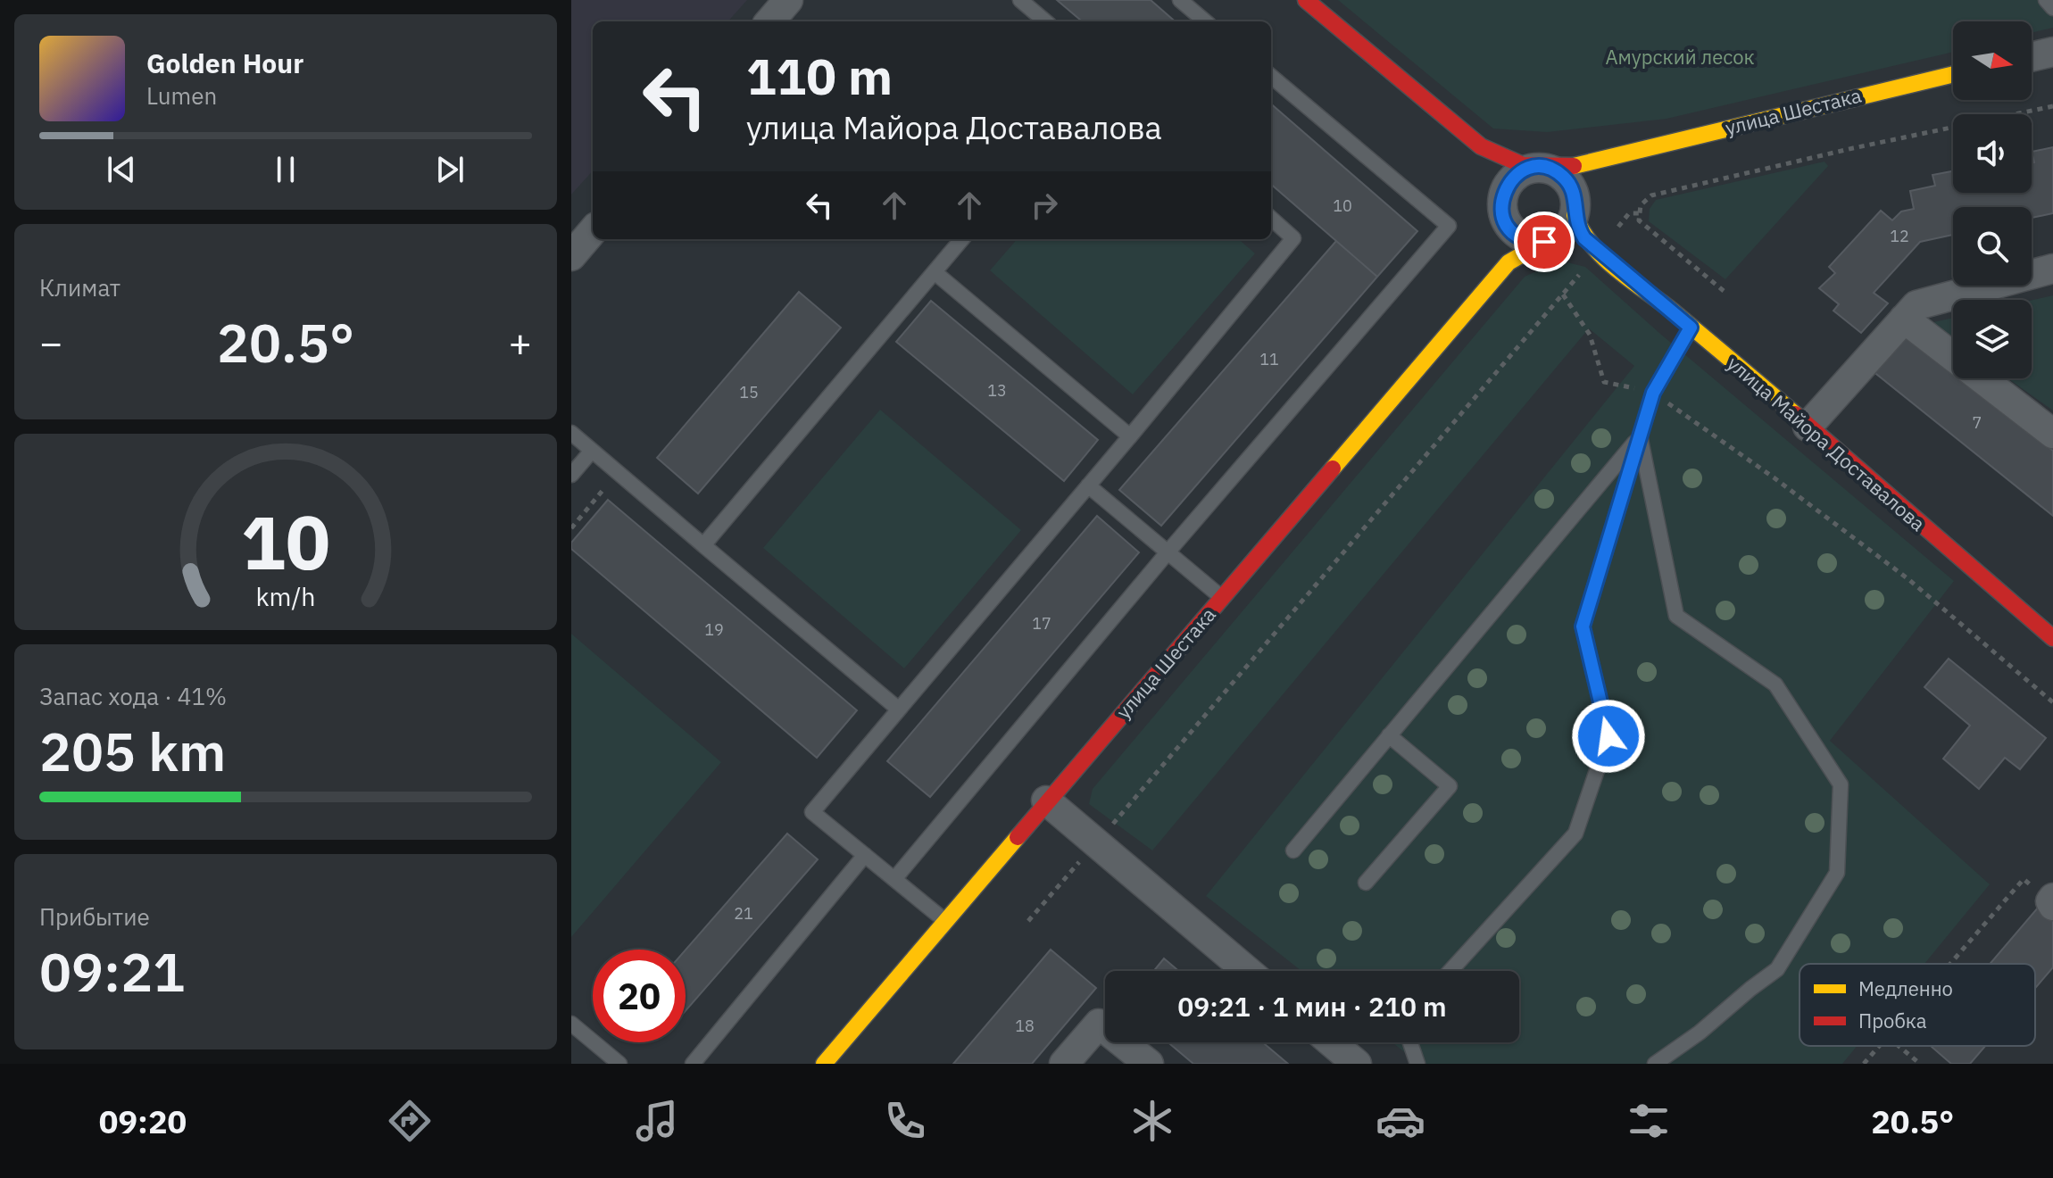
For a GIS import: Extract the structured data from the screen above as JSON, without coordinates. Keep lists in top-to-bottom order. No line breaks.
{"streets":{"street":["улица Шестака","улица Майора Доставалова"]},"crossings":[["улица Шестака","улица Майора Доставалова"]],"parks":["Амурский лесок"],"house_numbers":["10","12","11","13","15","7","17","19","21","18"],"legend":["Медленно","Пробка"],"north":"right","page":{"turn":["110 m","улица Майора Доставалова"],"song":["Golden Hour","Lumen"],"tile":["Климат",["Запас хода · 41%","205 km"],["Прибытие","09:21"]],"heat":["−","20.5°","+"],"limit":"20","trip":"09:21 · 1 мин · 210 m","tabs":["09:20","20.5°"],"gauge":["10","km/h"]}}
